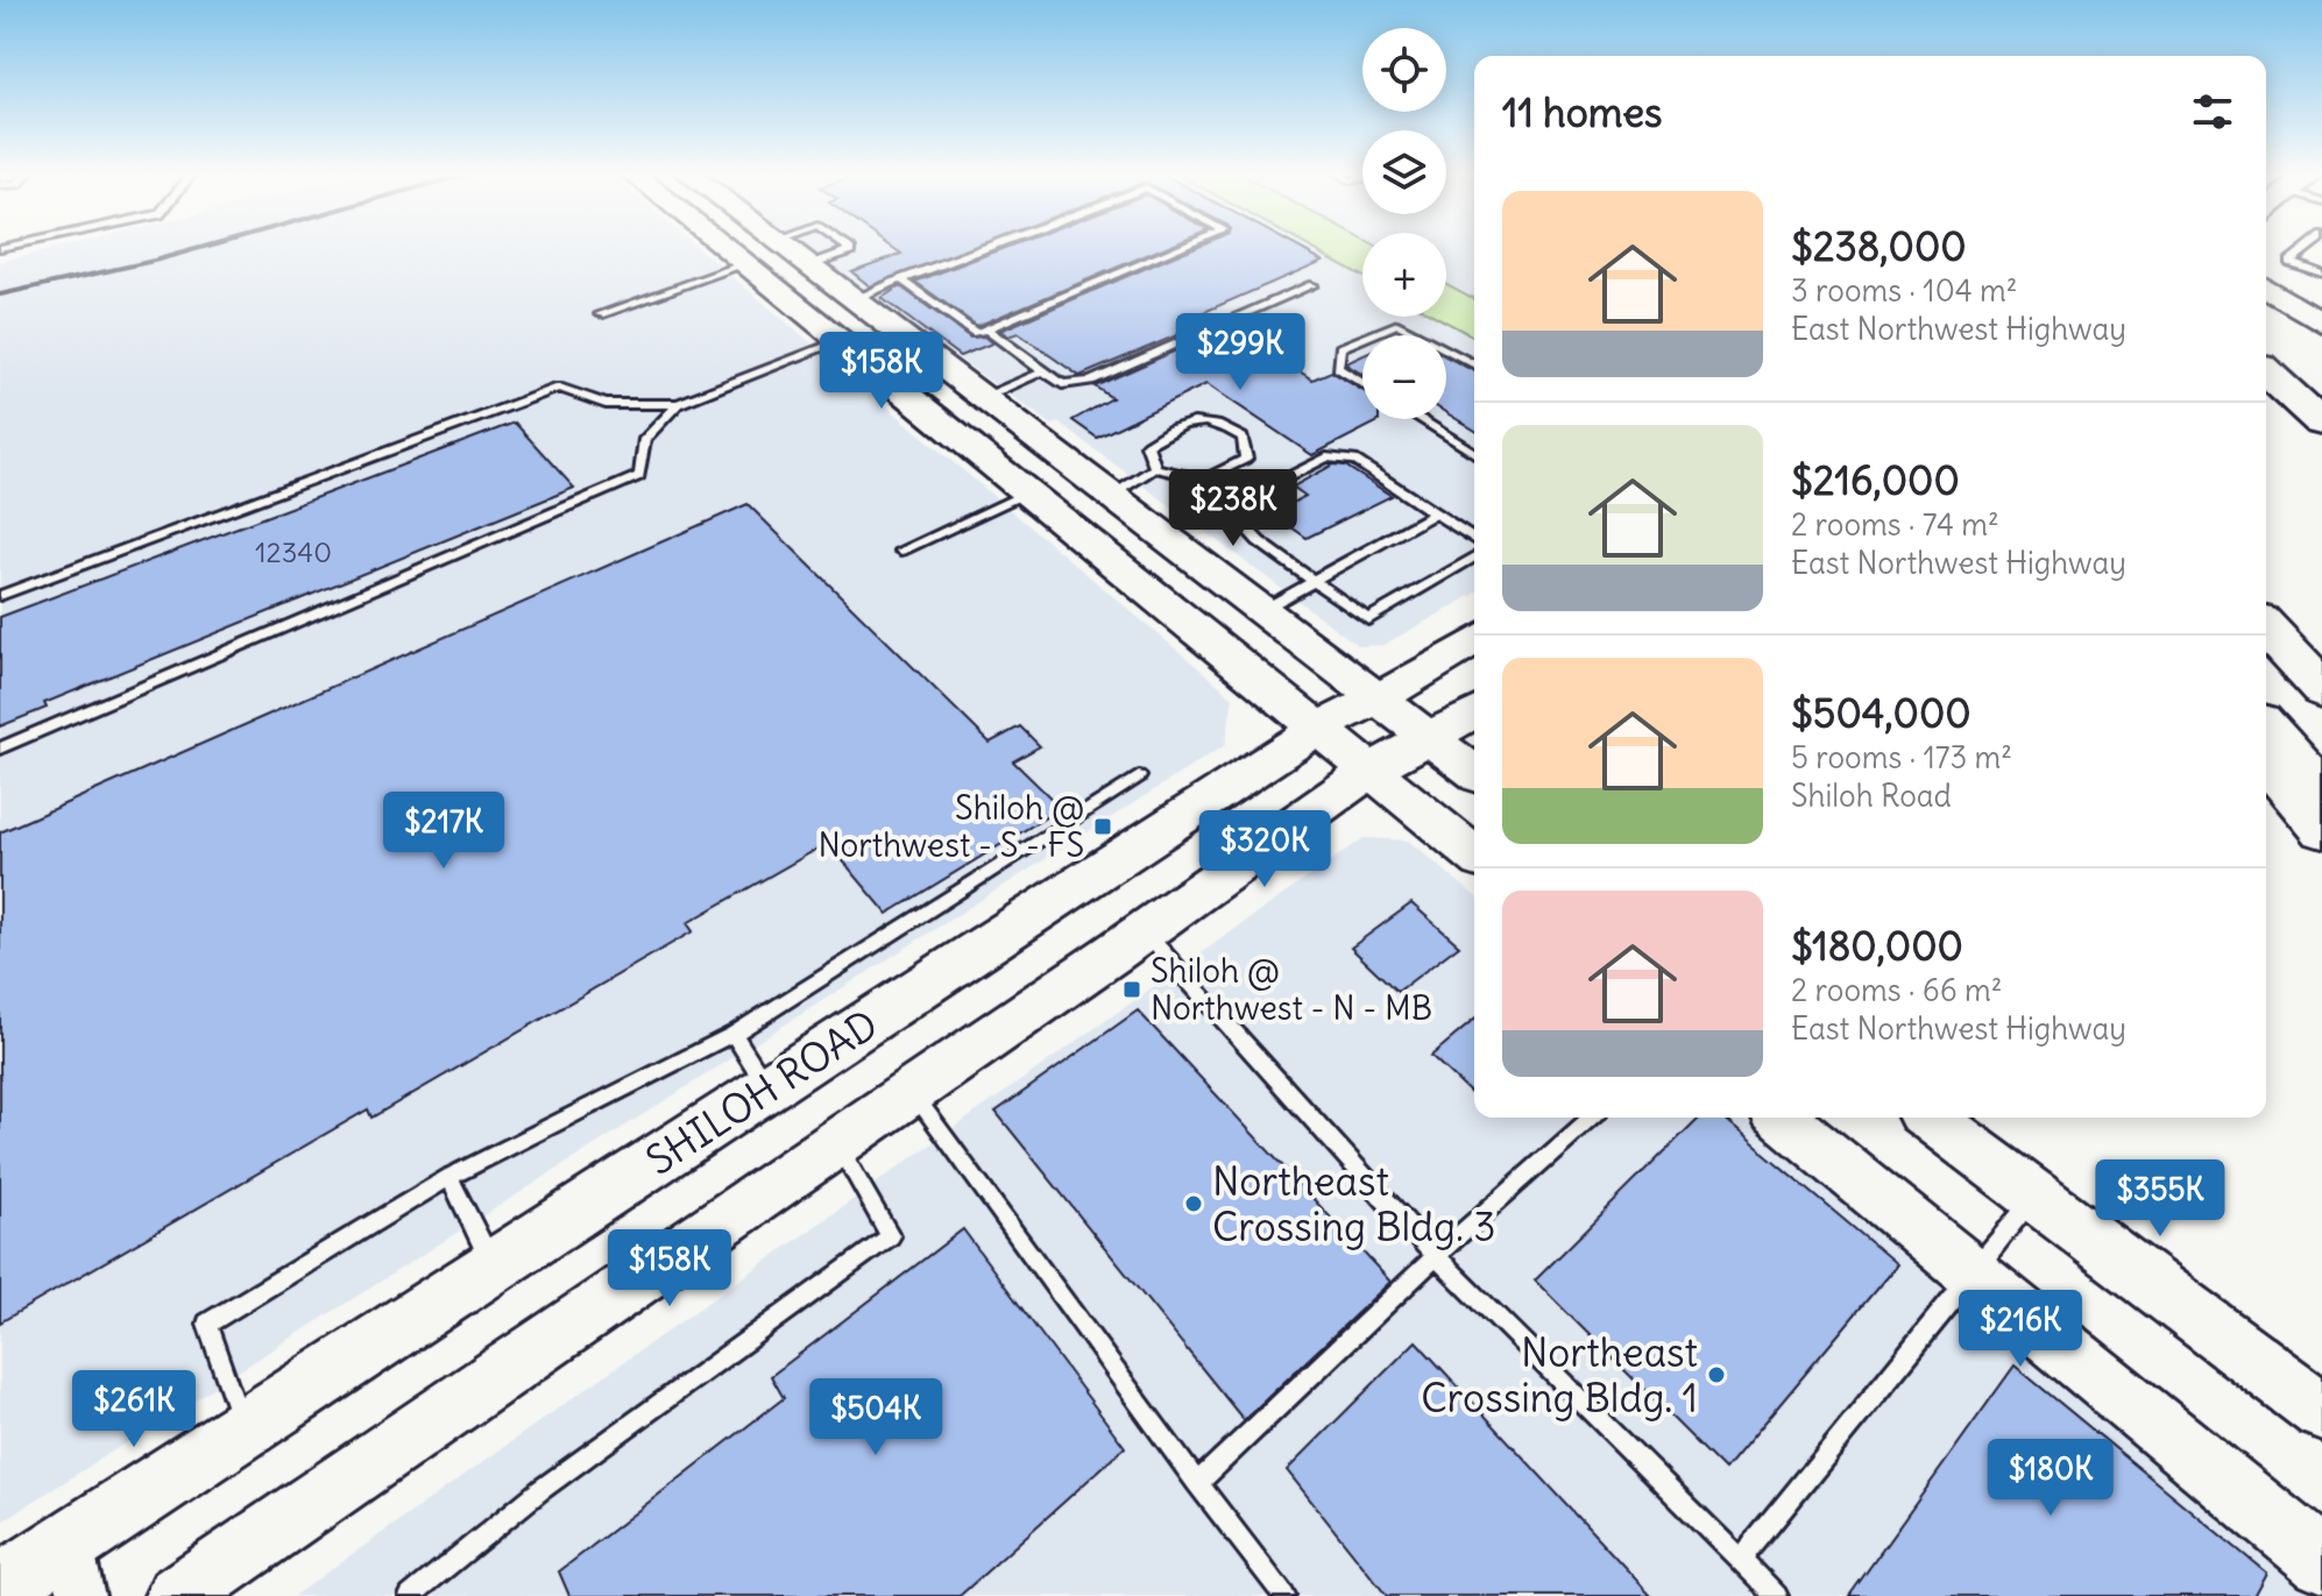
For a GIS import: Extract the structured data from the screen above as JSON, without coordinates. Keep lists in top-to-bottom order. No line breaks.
{"streets":{"main road":["SHILOH ROAD"]},"places":{"transit":["Shiloh @ Northwest - S - FS","Shiloh @ Northwest - N - MB"],"other":["Northeast Crossing Bldg. 3","Northeast Crossing Bldg. 1"]},"house_numbers":["12340"],"page":{"map_buttons":["+","−"],"heading":"11 homes","list":[{"name":"$238,000","note":"3 rooms · 104 m² · East Northwest Highway"},{"name":"$216,000","note":"2 rooms · 74 m² · East Northwest Highway"},{"name":"$504,000","note":"5 rooms · 173 m² · Shiloh Road"},{"name":"$180,000","note":"2 rooms · 66 m² · East Northwest Highway"}],"price":["$299K","$158K","$238K","$217K","$320K","$355K","$158K","$216K","$261K","$504K","$180K"]}}
